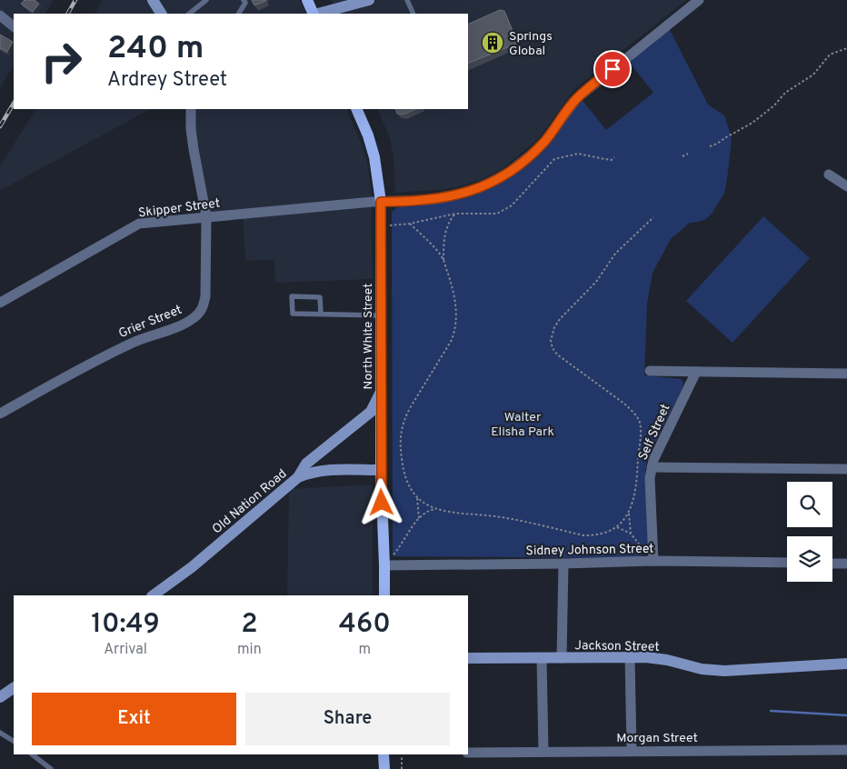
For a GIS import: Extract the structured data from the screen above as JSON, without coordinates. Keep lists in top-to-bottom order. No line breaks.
{"streets":{"main road":["North White Street"],"street":["Skipper Street","Grier Street","Self Street","Old Nation Road","Sidney Johnson Street","Jackson Street","Morgan Street"]},"crossings":[["Skipper Street","Grier Street"],["Skipper Street","North White Street"],["North White Street","Old Nation Road"],["North White Street","Sidney Johnson Street"],["Self Street","Sidney Johnson Street"]],"parks":["Walter Elisha Park"],"places":{"building":["Springs Global"]},"page":{"turn":["240 m","Ardrey Street"],"eta":["10:49","Arrival","2","min","460","m"],"buttons":["Exit","Share"]}}
